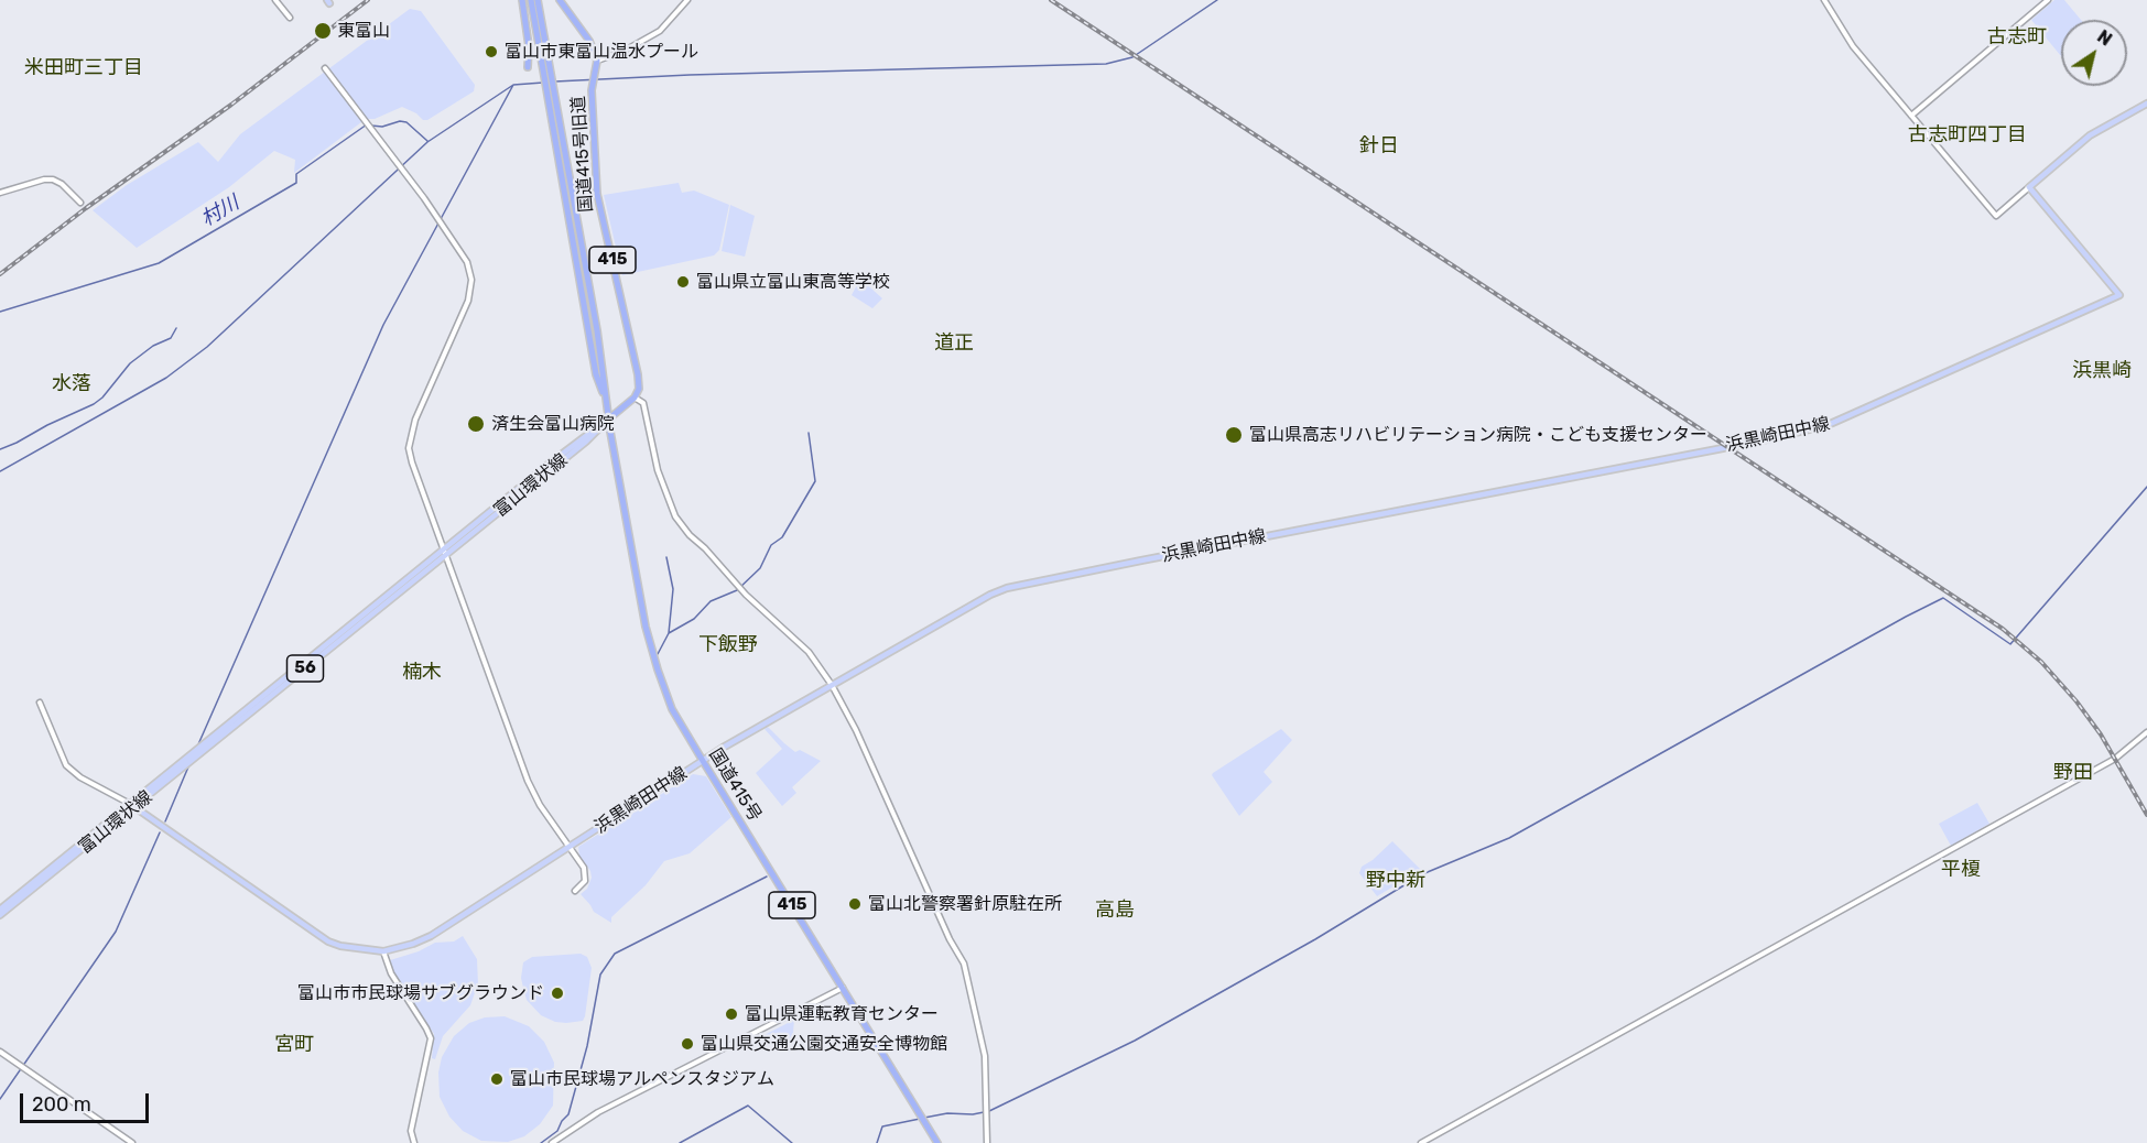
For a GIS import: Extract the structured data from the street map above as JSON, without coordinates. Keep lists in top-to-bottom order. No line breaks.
{"streets":{"highway":["国道415号旧道","415","国道415号"],"main road":["浜黒崎田中線","富山環状線","56"]},"crossings":[["浜黒崎田中線","富山環状線"],["浜黒崎田中線","国道415号"],["富山環状線","国道415号"]],"districts":["古志町","米田町三丁目","古志町四丁目","針日","道正","浜黒崎","水落","下飯野","楠木","野田","平榎","野中新","高島","宮町"],"water":["村川"],"places":["東富山","富山市東富山温水プール","富山県立富山東高等学校","済生会富山病院","富山県高志リハビリテーション病院・こども支援センター","富山北警察署針原駐在所","富山市市民球場サブグラウンド","富山県運転教育センター","富山県交通公園交通安全博物館","富山市民球場アルペンスタジアム"],"scale_bar":"200 m","north":"top right"}
